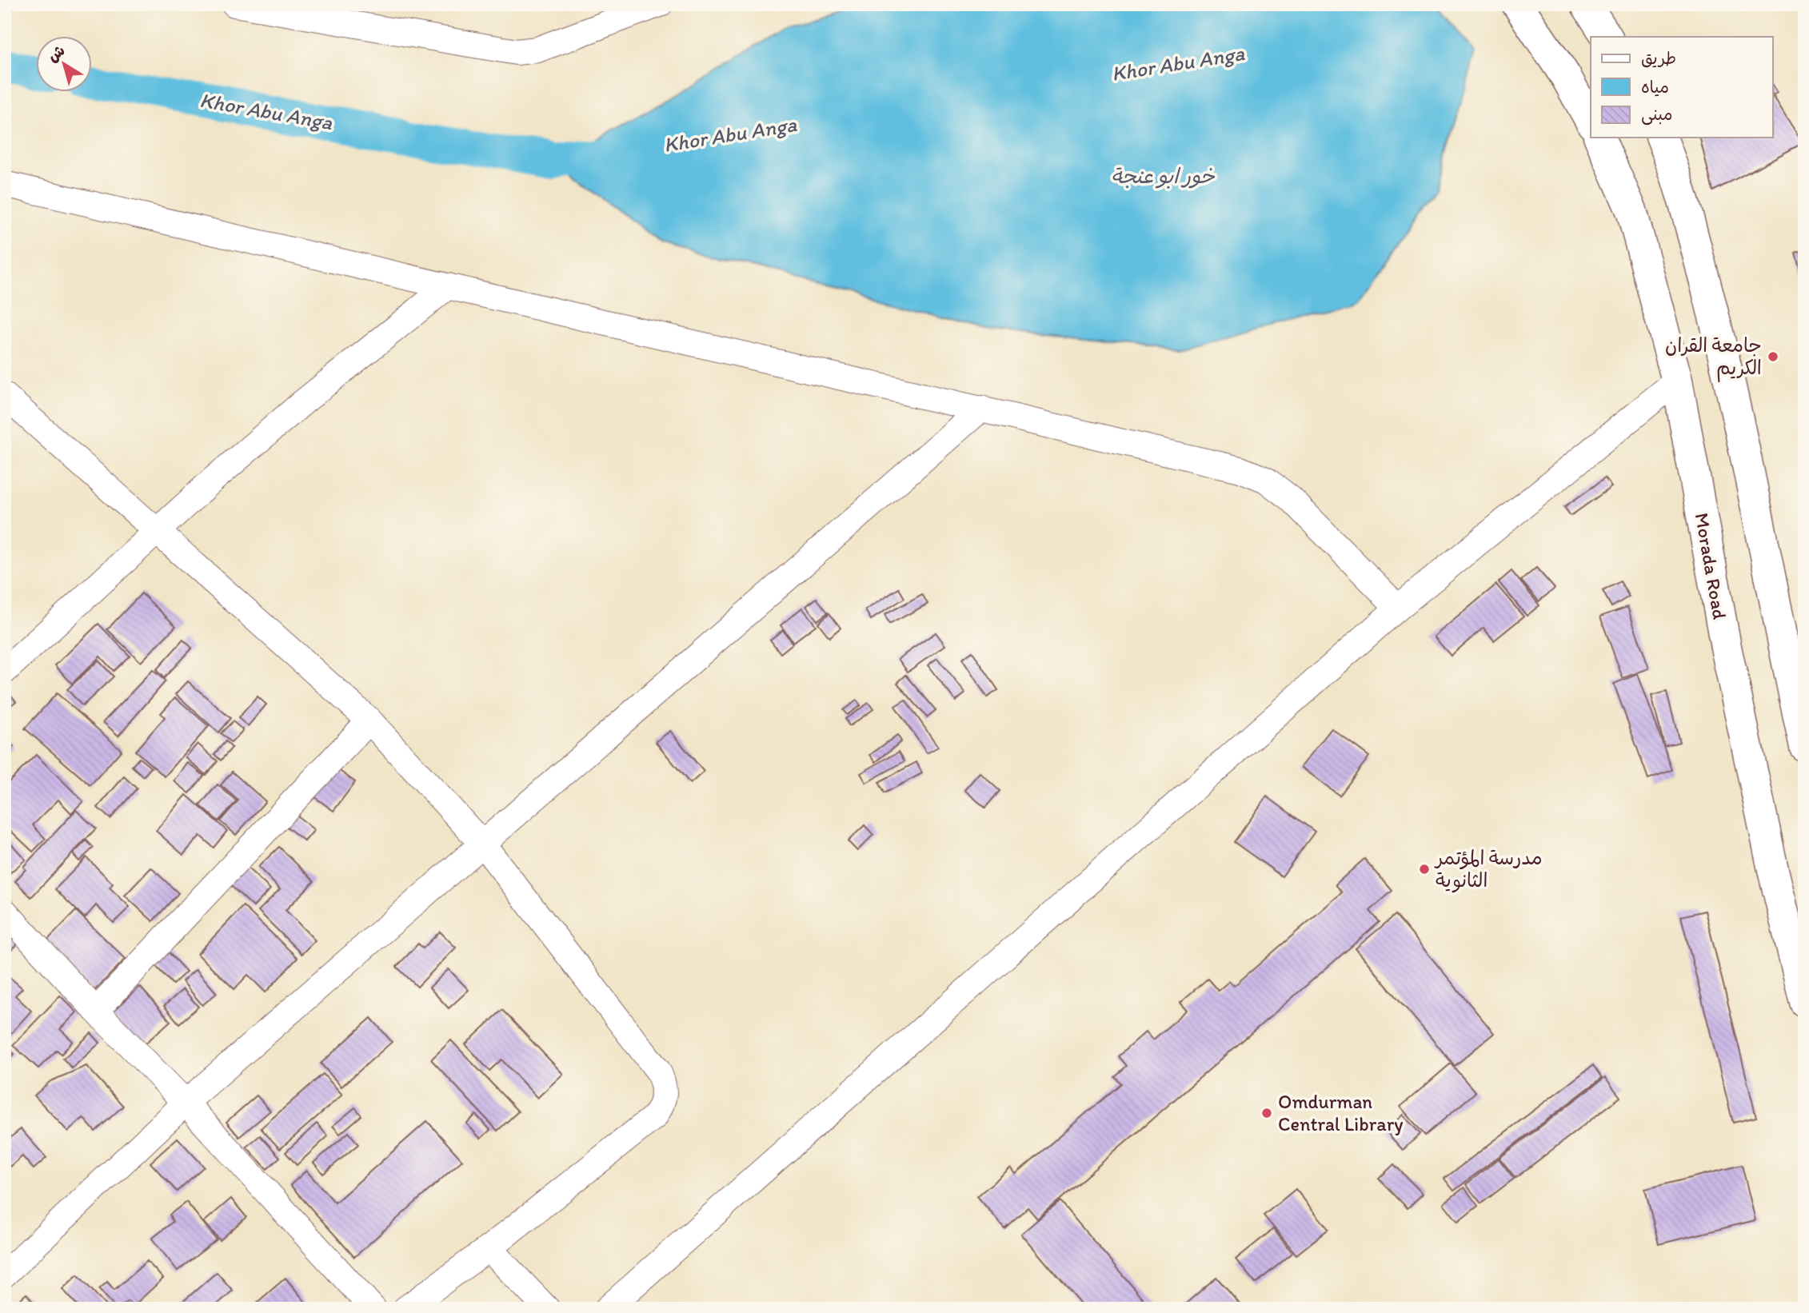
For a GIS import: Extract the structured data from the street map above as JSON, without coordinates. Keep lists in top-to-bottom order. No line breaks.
{"streets":{"main road":["Morada Road"]},"water":["Khor Abu Anga","خور ابو عنجة"],"places":["جامعة القران الكريم","مدرسة المؤتمر الثانوية","Omdurman Central Library"],"legend":["طريق","مياه","مبنى"],"north":"top left"}
